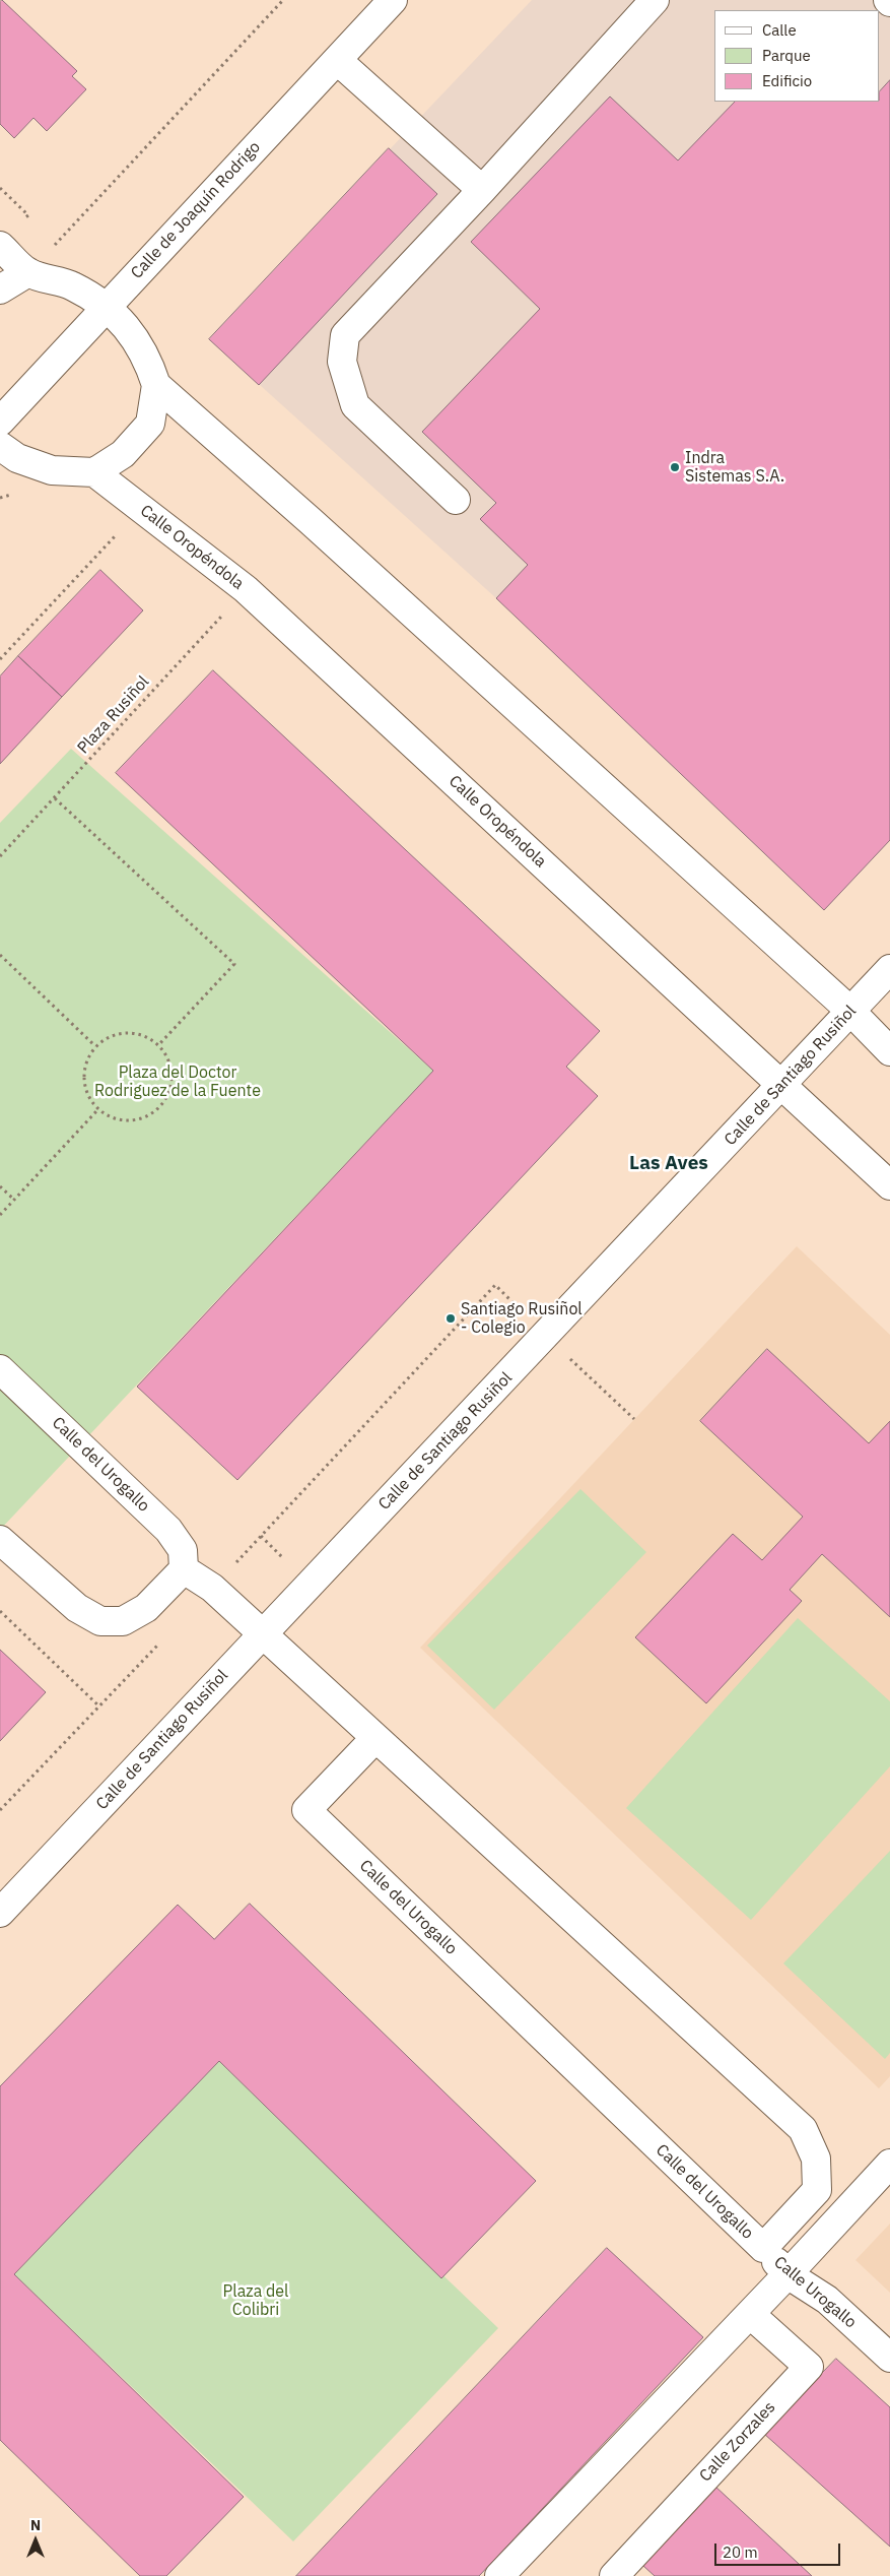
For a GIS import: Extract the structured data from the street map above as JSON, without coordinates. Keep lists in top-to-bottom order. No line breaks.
{"streets":{"street":["Calle de Joaquín Rodrigo","Calle Oropéndola","Calle de Santiago Rusiñol","Calle del Urogallo","Calle Urogallo","Calle Zorzales"],"path":["Plaza Rusiñol"]},"crossings":[["Calle Oropéndola","Plaza Rusiñol"],["Calle Oropéndola","Calle de Santiago Rusiñol"],["Calle de Santiago Rusiñol","Calle del Urogallo"],["Calle del Urogallo","Calle Urogallo"]],"districts":["Las Aves"],"parks":["Plaza del Doctor Rodriguez de la Fuente","Plaza del Colibri"],"places":["Indra Sistemas S.A.","Santiago Rusiñol - Colegio"],"legend":["Calle","Parque","Edificio"],"scale_bar":"20 m","north":"top"}
